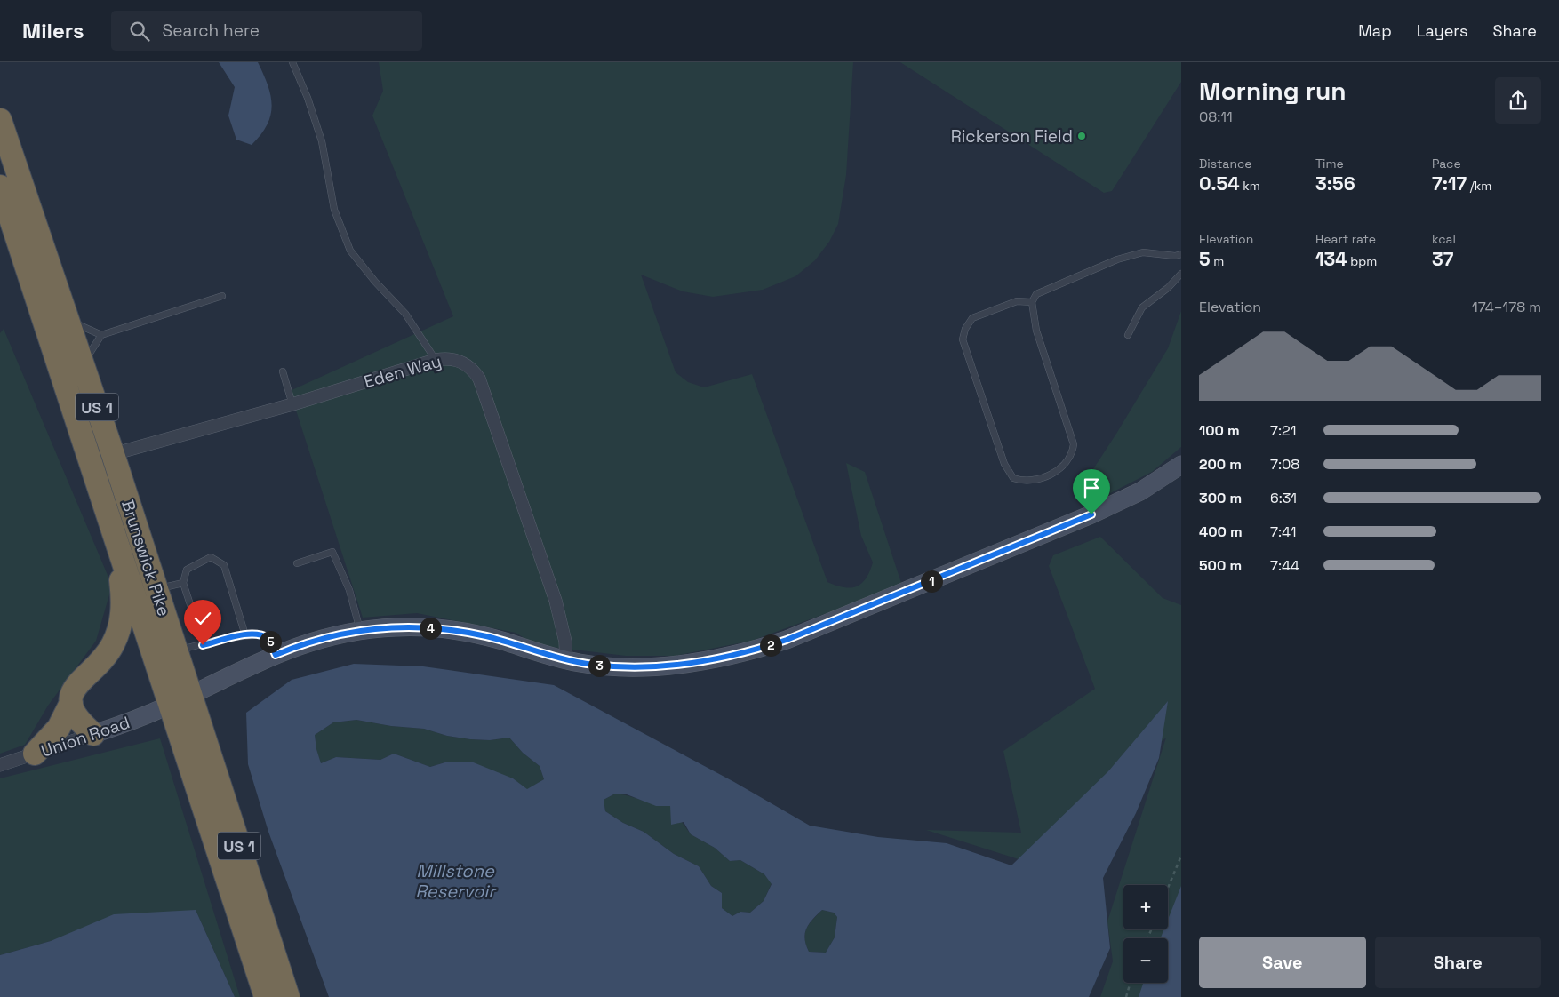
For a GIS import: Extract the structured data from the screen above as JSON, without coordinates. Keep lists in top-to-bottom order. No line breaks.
{"streets":{"highway":["US 1","Brunswick Pike"],"street":["Eden Way","Union Road"]},"crossings":[["Eden Way","Brunswick Pike"],["Eden Way","Union Road"],["Brunswick Pike","Union Road"]],"water":["Millstone Reservoir"],"places":["Rickerson Field"],"page":{"header":"Milers","search":"Search here","nav":["Map","Layers","Share"],"heading":["Morning run","08:11"],"stats":[["Distance","0.54 km"],["Time","3:56"],["Pace","7:17 /km"],["Elevation","5 m"],["Heart rate","134 bpm"],["kcal","37"]],"chart":["Elevation","174–178 m"],"list":[{"name":"100 m","note":"7:21"},{"name":"200 m","note":"7:08"},{"name":"300 m","note":"6:31"},{"name":"400 m","note":"7:41"},{"name":"500 m","note":"7:44"}],"pins":["1","4","5","2","3"],"map_buttons":["+","−"],"buttons":["Save","Share"]}}
